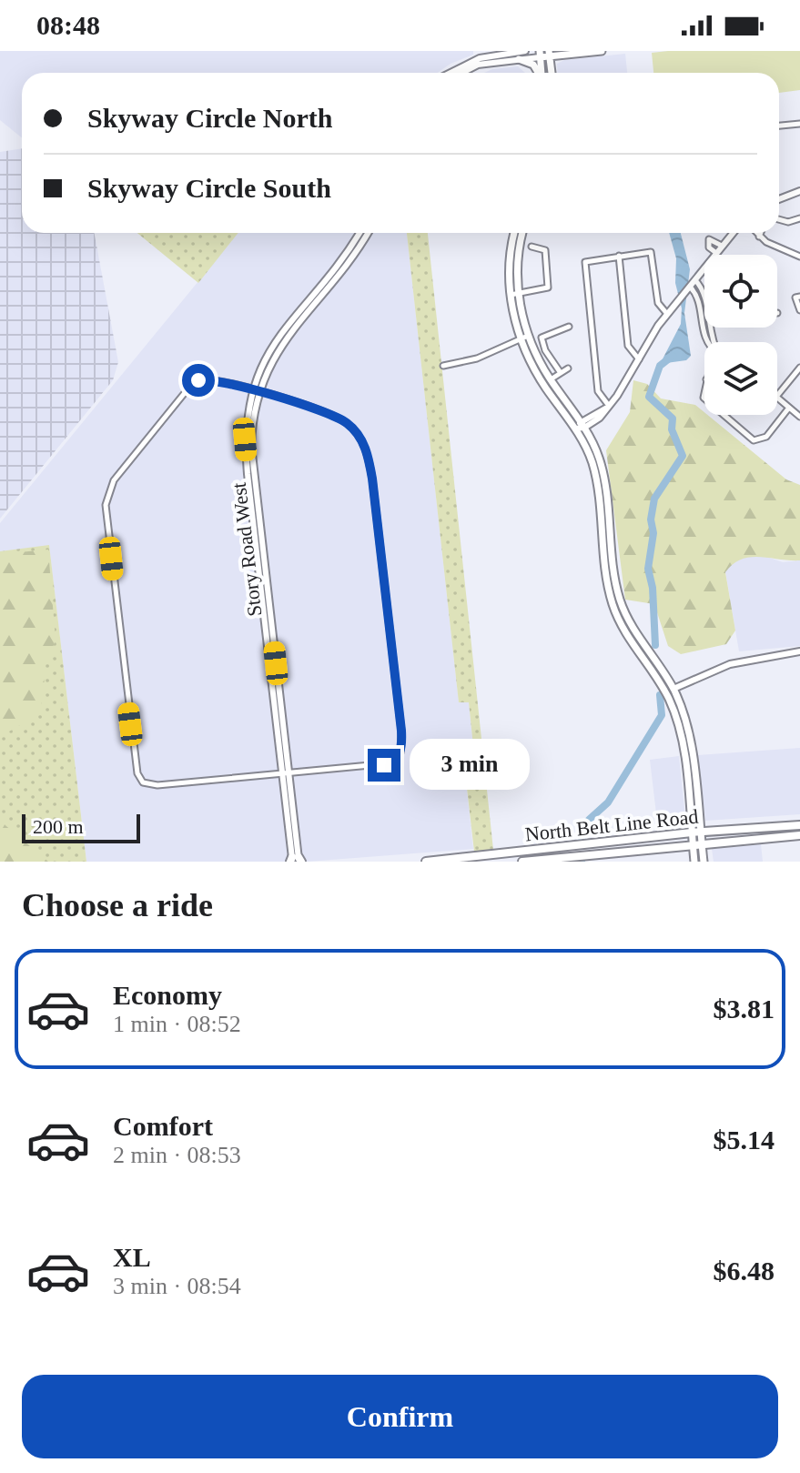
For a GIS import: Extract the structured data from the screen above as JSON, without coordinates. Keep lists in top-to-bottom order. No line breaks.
{"streets":{"main road":["North Belt Line Road"],"street":["Story Road West"]},"scale_bar":"200 m","page":{"status":"08:48","banner":["Skyway Circle North","Skyway Circle South"],"bubble":"3 min","scale":"200 m","heading":"Choose a ride","list":[{"name":"Economy","note":"1 min · 08:52","value":"$3.81"},{"name":"Comfort","note":"2 min · 08:53","value":"$5.14"},{"name":"XL","note":"3 min · 08:54","value":"$6.48"}],"buttons":"Confirm"}}
